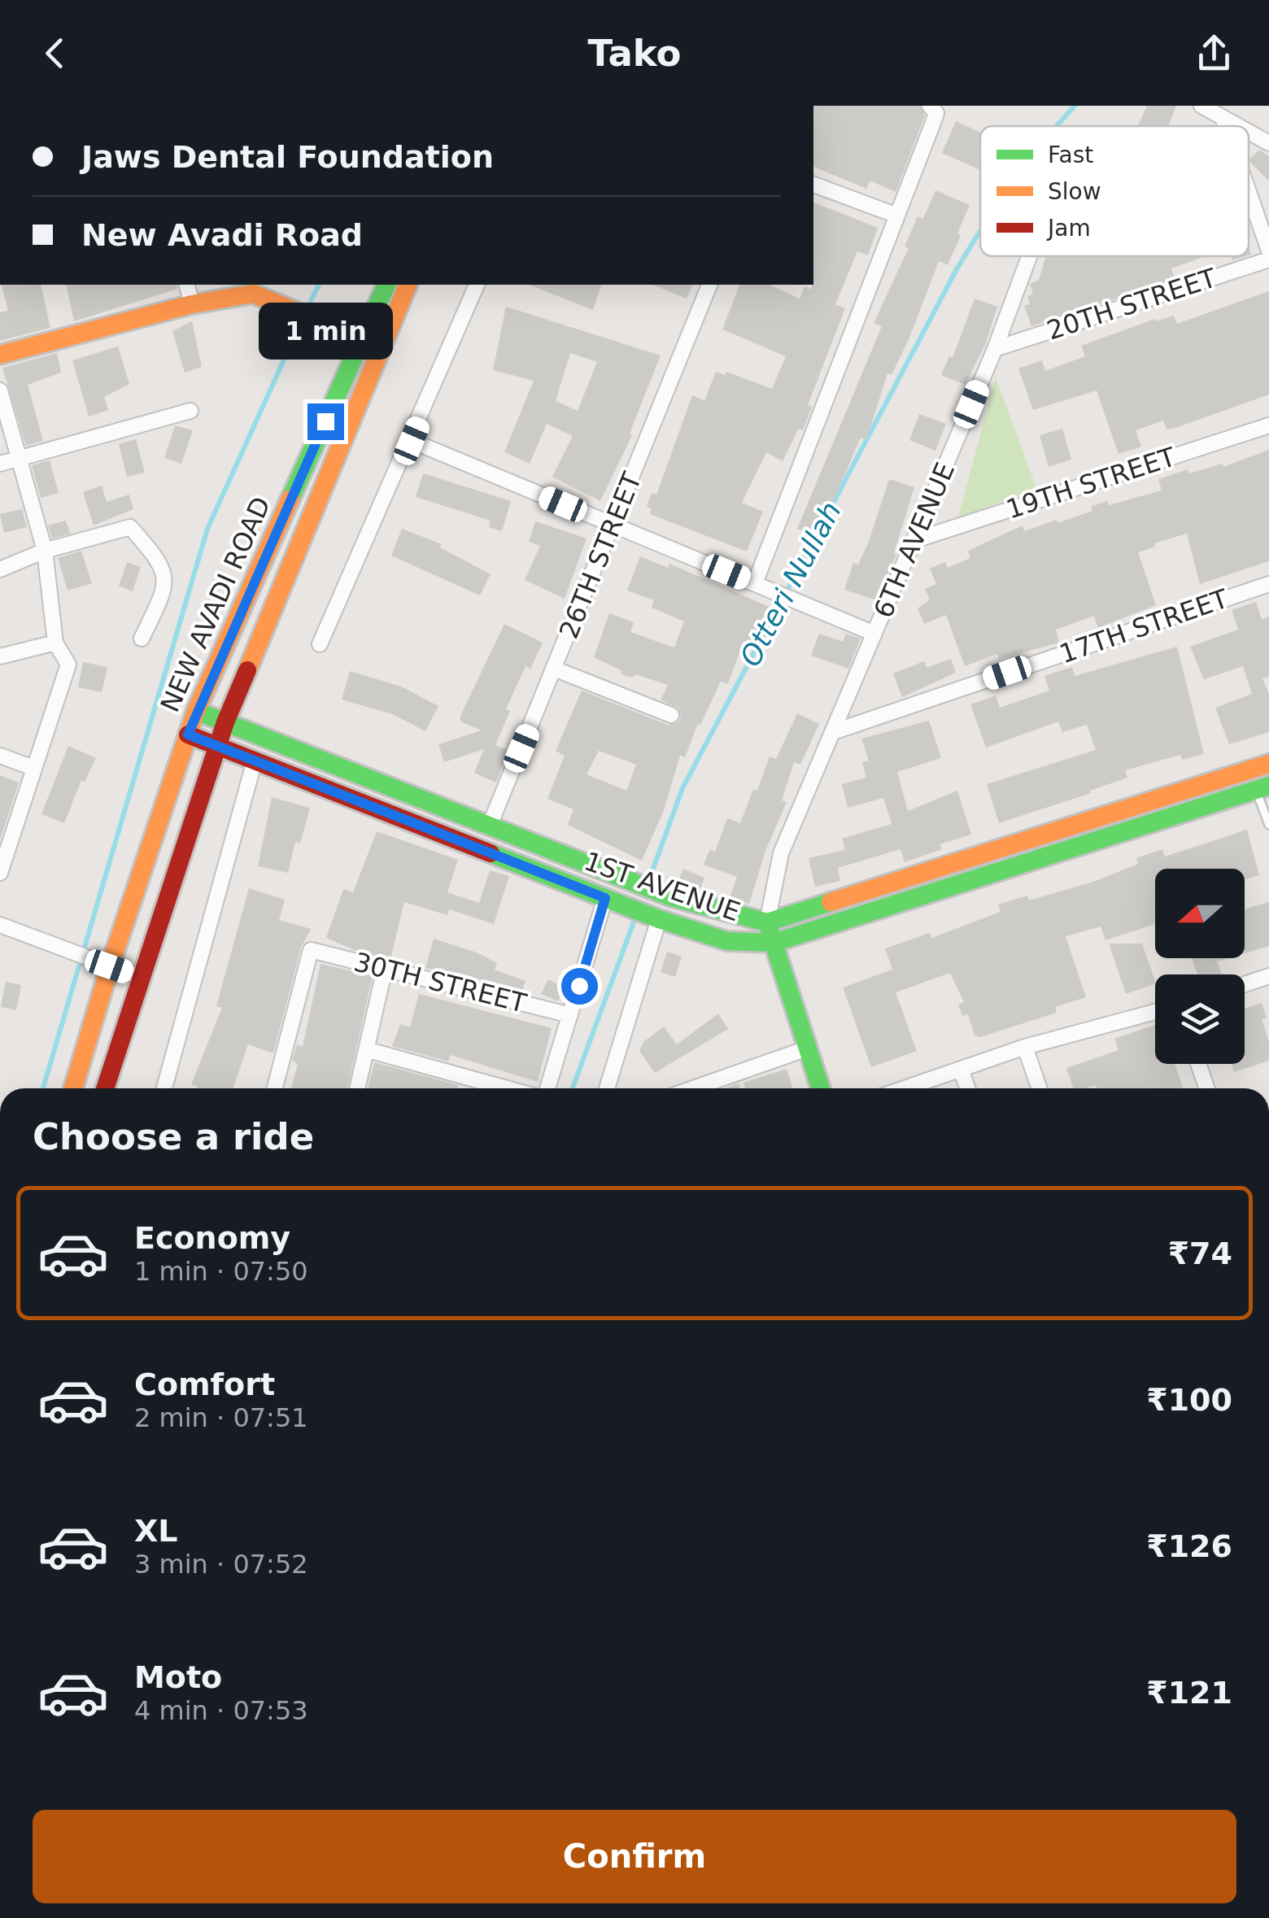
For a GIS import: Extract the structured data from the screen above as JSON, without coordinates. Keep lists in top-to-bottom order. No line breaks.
{"streets":{"street":["20TH STREET","19TH STREET","6TH AVENUE","26TH STREET","NEW AVADI ROAD","17TH STREET","1ST AVENUE","30TH STREET"]},"crossings":[["20TH STREET","6TH AVENUE"],["19TH STREET","6TH AVENUE"],["6TH AVENUE","17TH STREET"],["6TH AVENUE","1ST AVENUE"],["26TH STREET","1ST AVENUE"],["NEW AVADI ROAD","1ST AVENUE"]],"water":["Otteri Nullah"],"legend":["Fast","Slow","Jam"],"north":"left","page":{"header":"Tako","banner":["Jaws Dental Foundation","New Avadi Road"],"bubble":"1 min","heading":"Choose a ride","list":[{"name":"Economy","note":"1 min · 07:50","value":"₹74"},{"name":"Comfort","note":"2 min · 07:51","value":"₹100"},{"name":"XL","note":"3 min · 07:52","value":"₹126"},{"name":"Moto","note":"4 min · 07:53","value":"₹121"}],"buttons":"Confirm"}}
